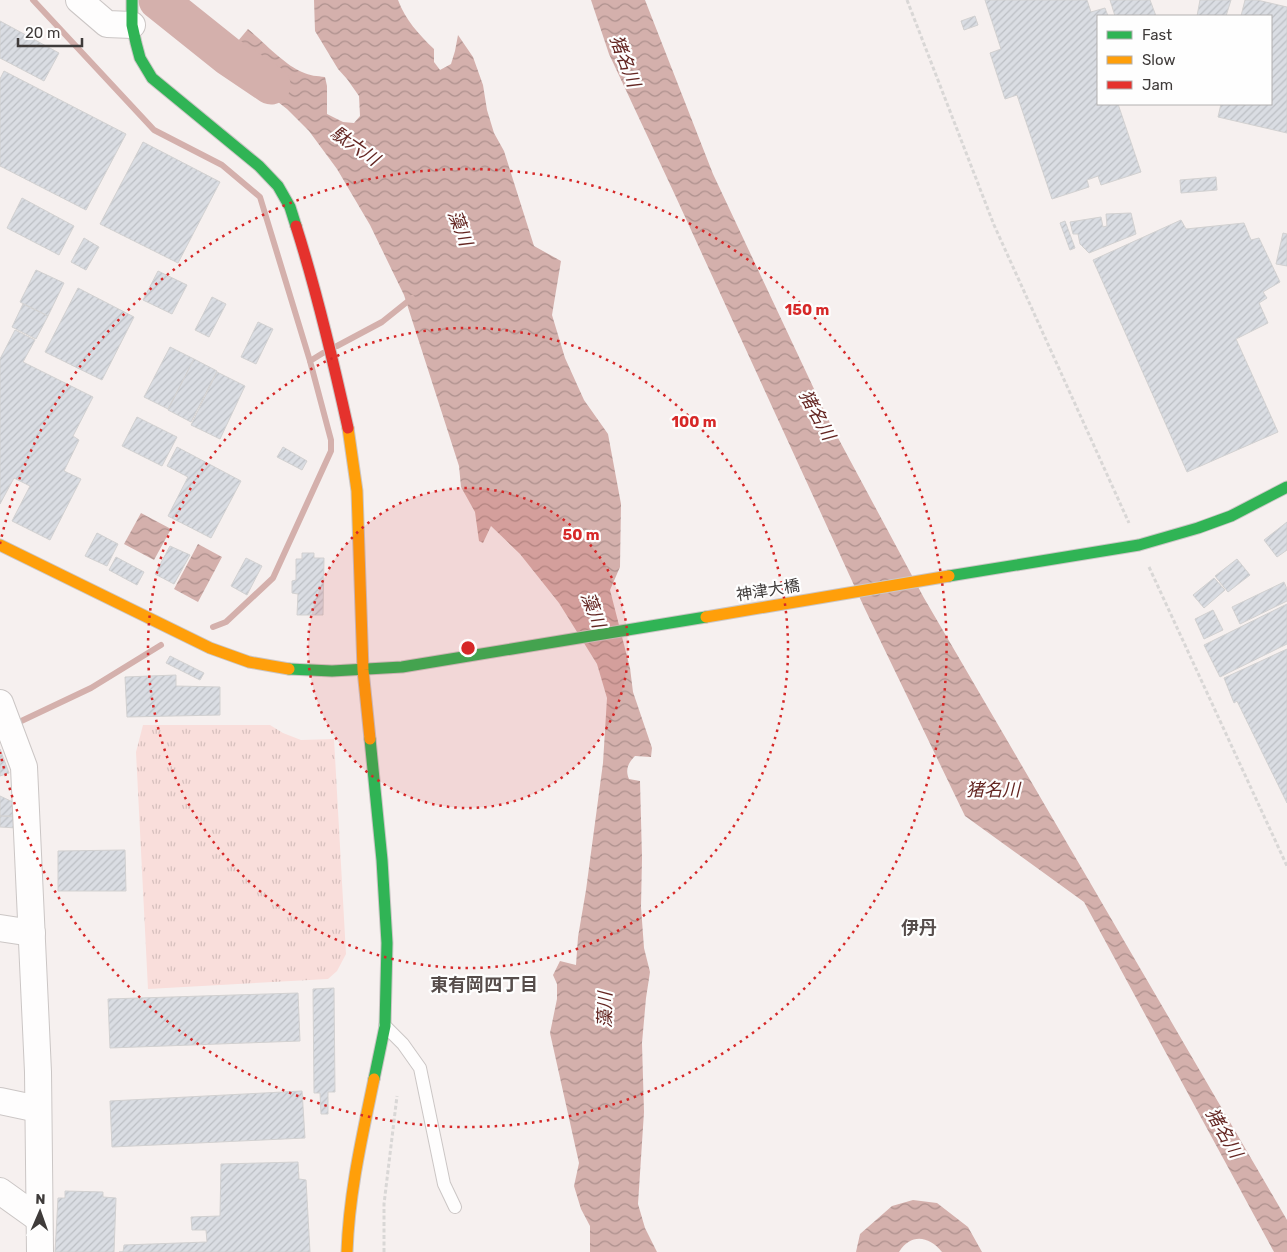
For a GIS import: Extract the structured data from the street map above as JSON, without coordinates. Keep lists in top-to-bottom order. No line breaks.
{"streets":{"street":["神津大橋"]},"districts":["伊丹","東有岡四丁目"],"water":["猪名川","駄六川","藻川"],"legend":["Fast","Slow","Jam"],"scale_bar":"20 m","north":"top","rings":["150 m","100 m","50 m"]}
